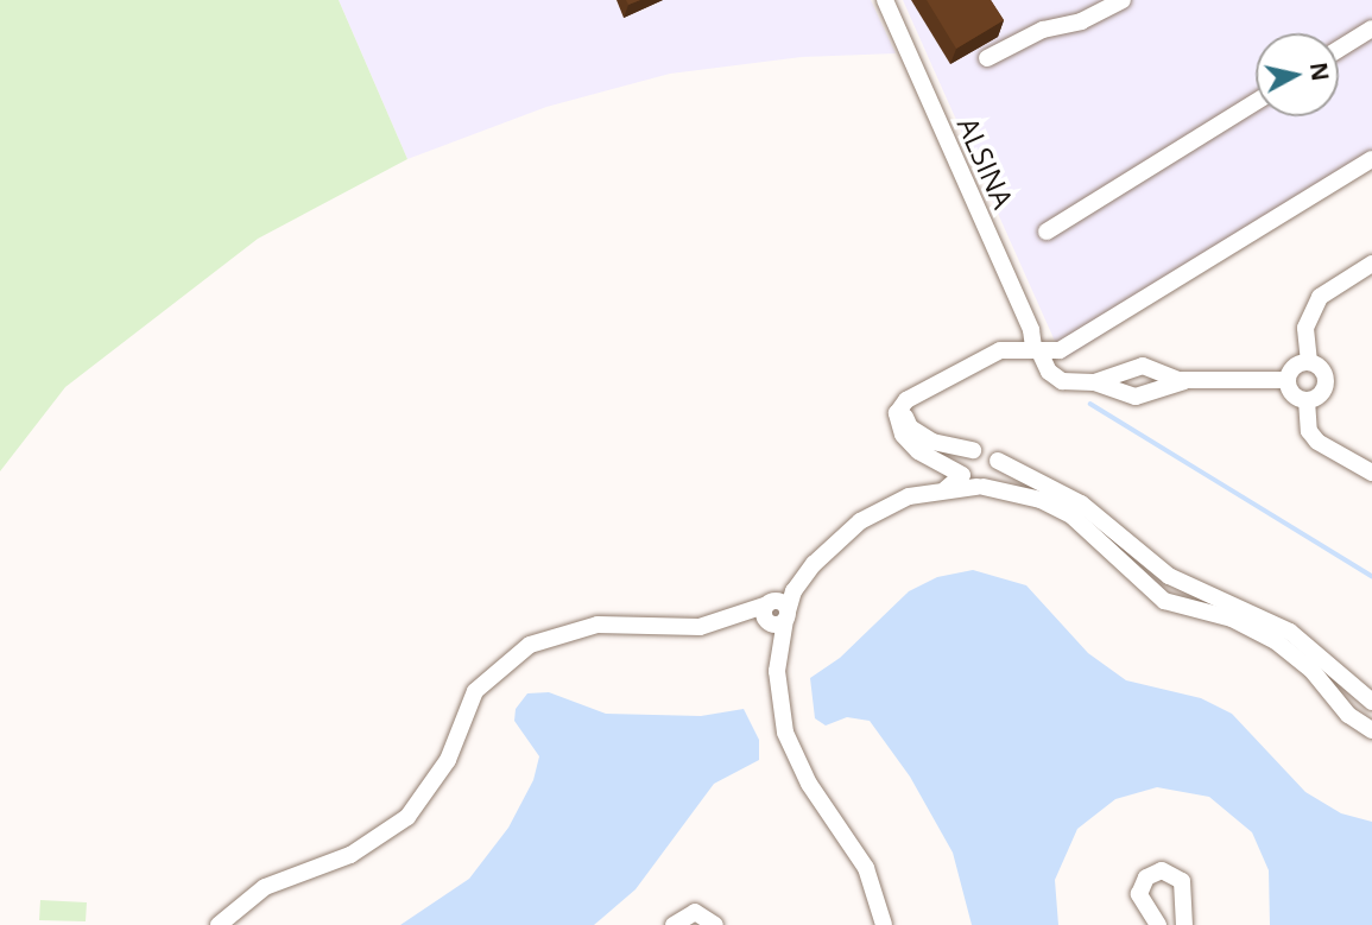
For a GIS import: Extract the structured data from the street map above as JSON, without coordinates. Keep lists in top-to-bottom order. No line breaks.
{"streets":{"street":["ALSINA"]},"north":"right"}
